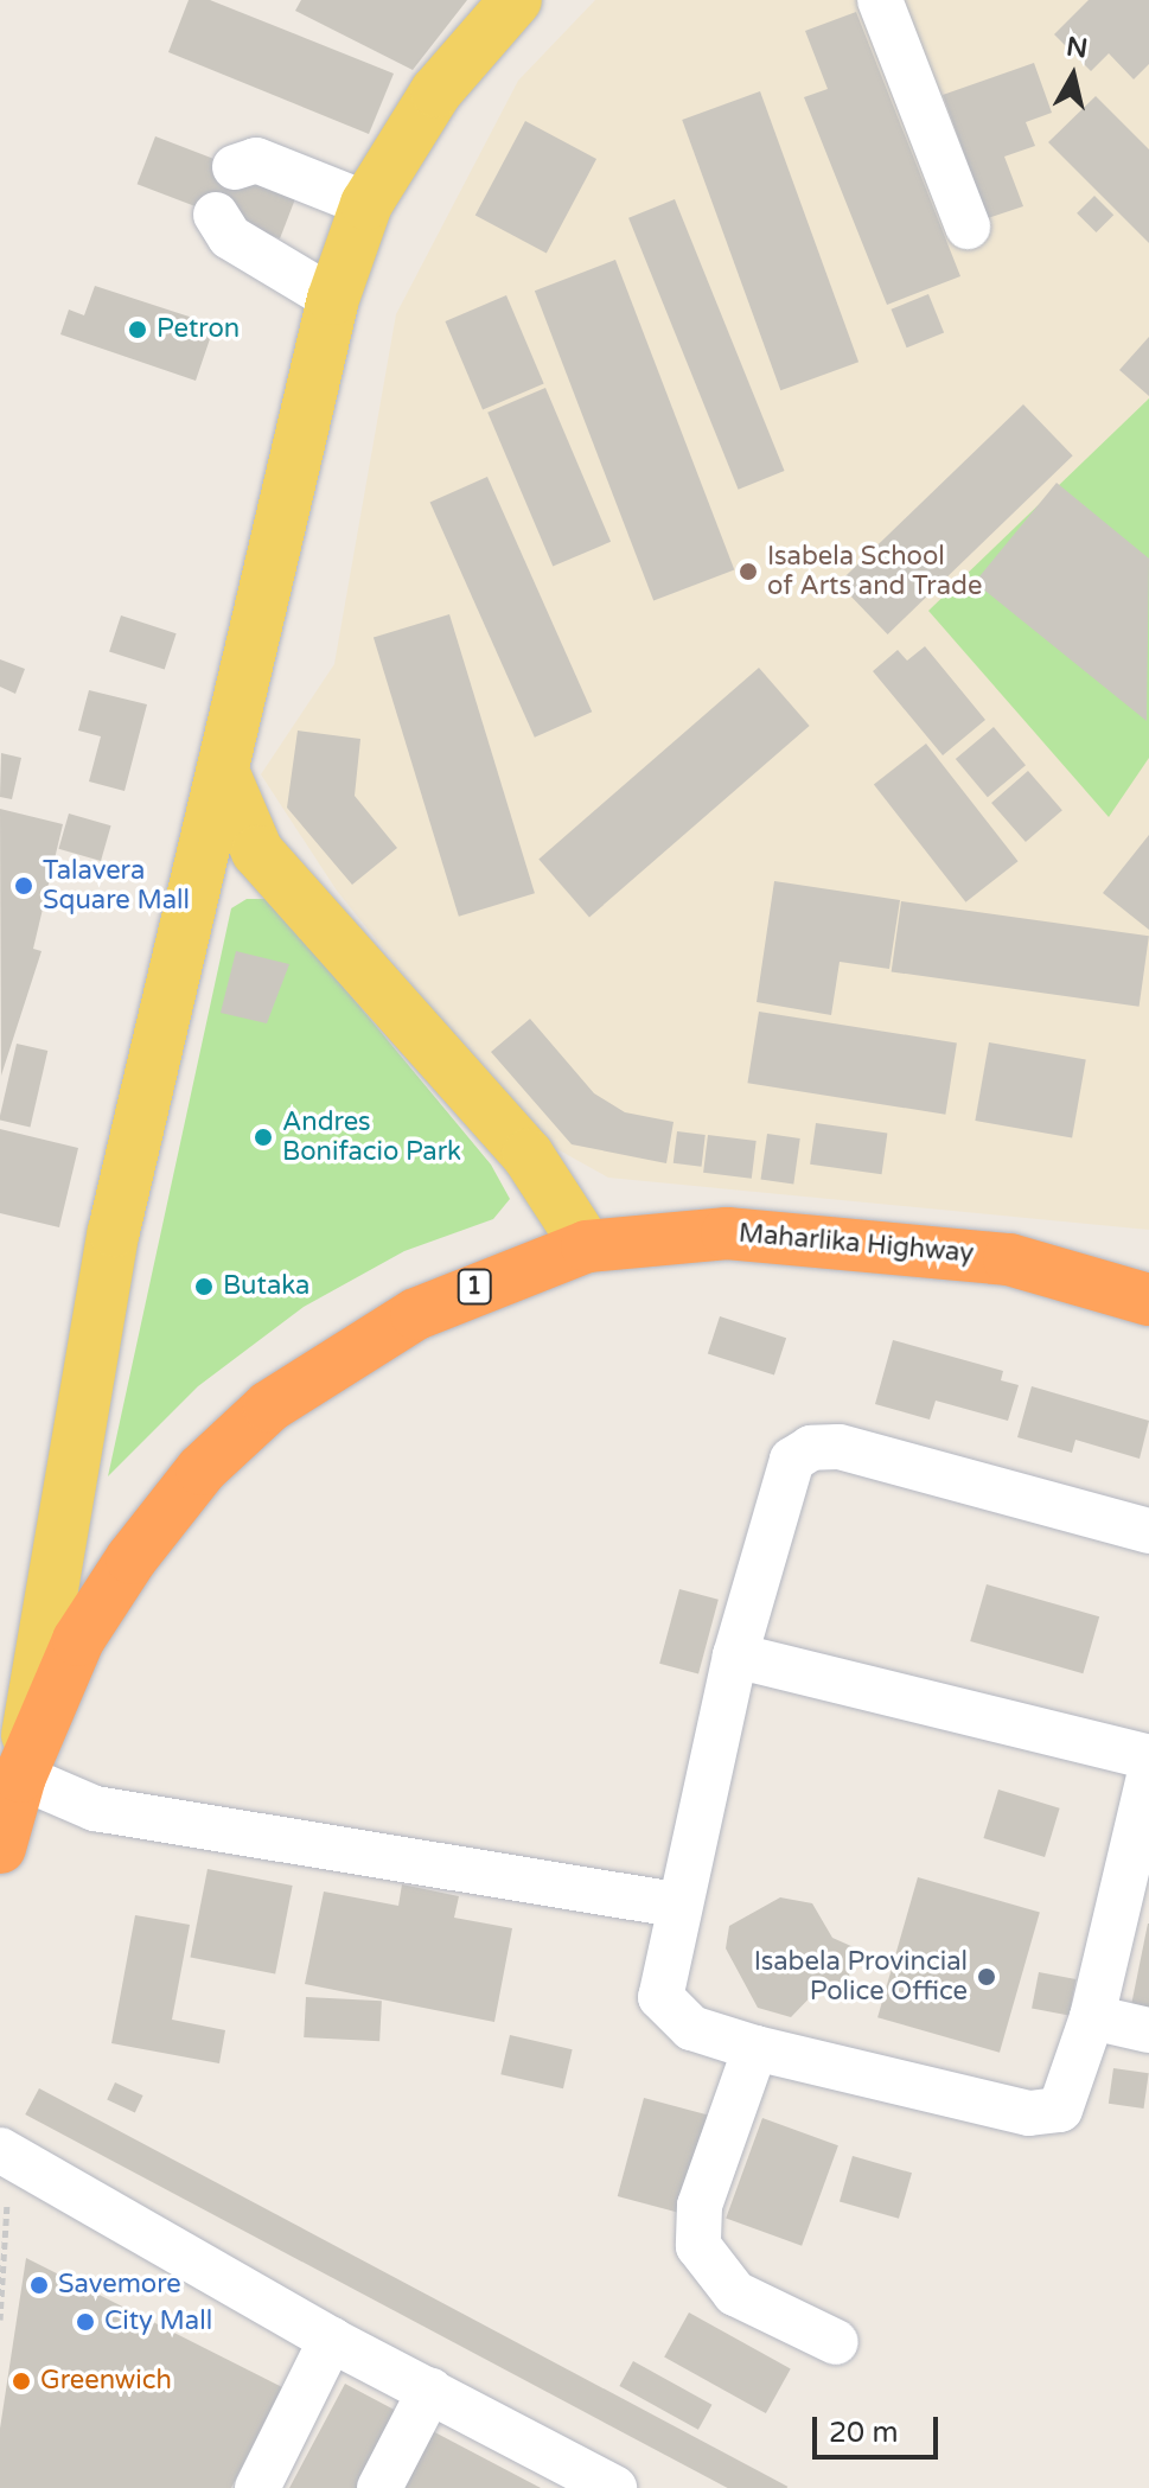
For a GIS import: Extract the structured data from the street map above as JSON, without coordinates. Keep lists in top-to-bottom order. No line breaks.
{"streets":{"highway":["Maharlika Highway","1"]},"places":["Petron","Isabela School of Arts and Trade","Talavera Square Mall","Andres Bonifacio Park","Butaka","Isabela Provincial Police Office","Savemore","City Mall","Greenwich"],"scale_bar":"20 m","north":"top"}
